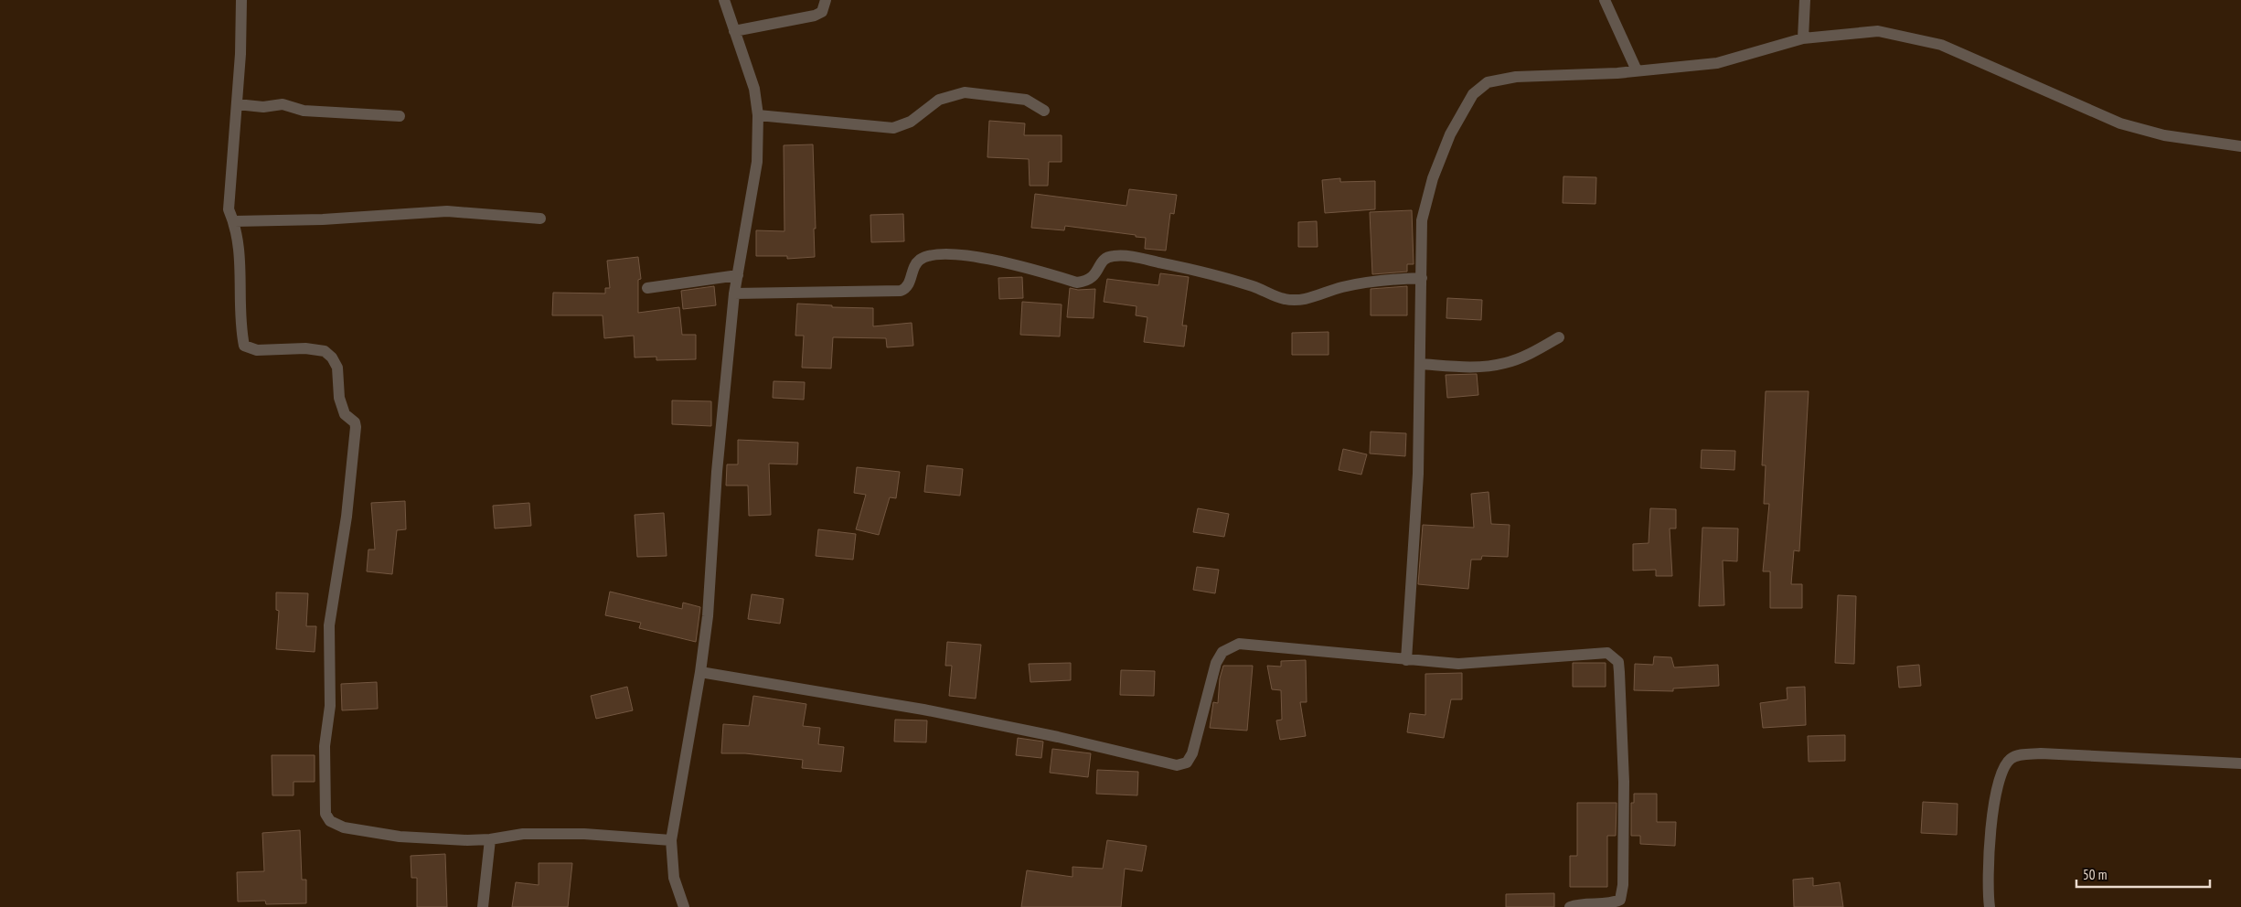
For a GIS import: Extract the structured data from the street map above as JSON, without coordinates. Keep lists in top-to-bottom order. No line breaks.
{"scale_bar":"50 m"}
